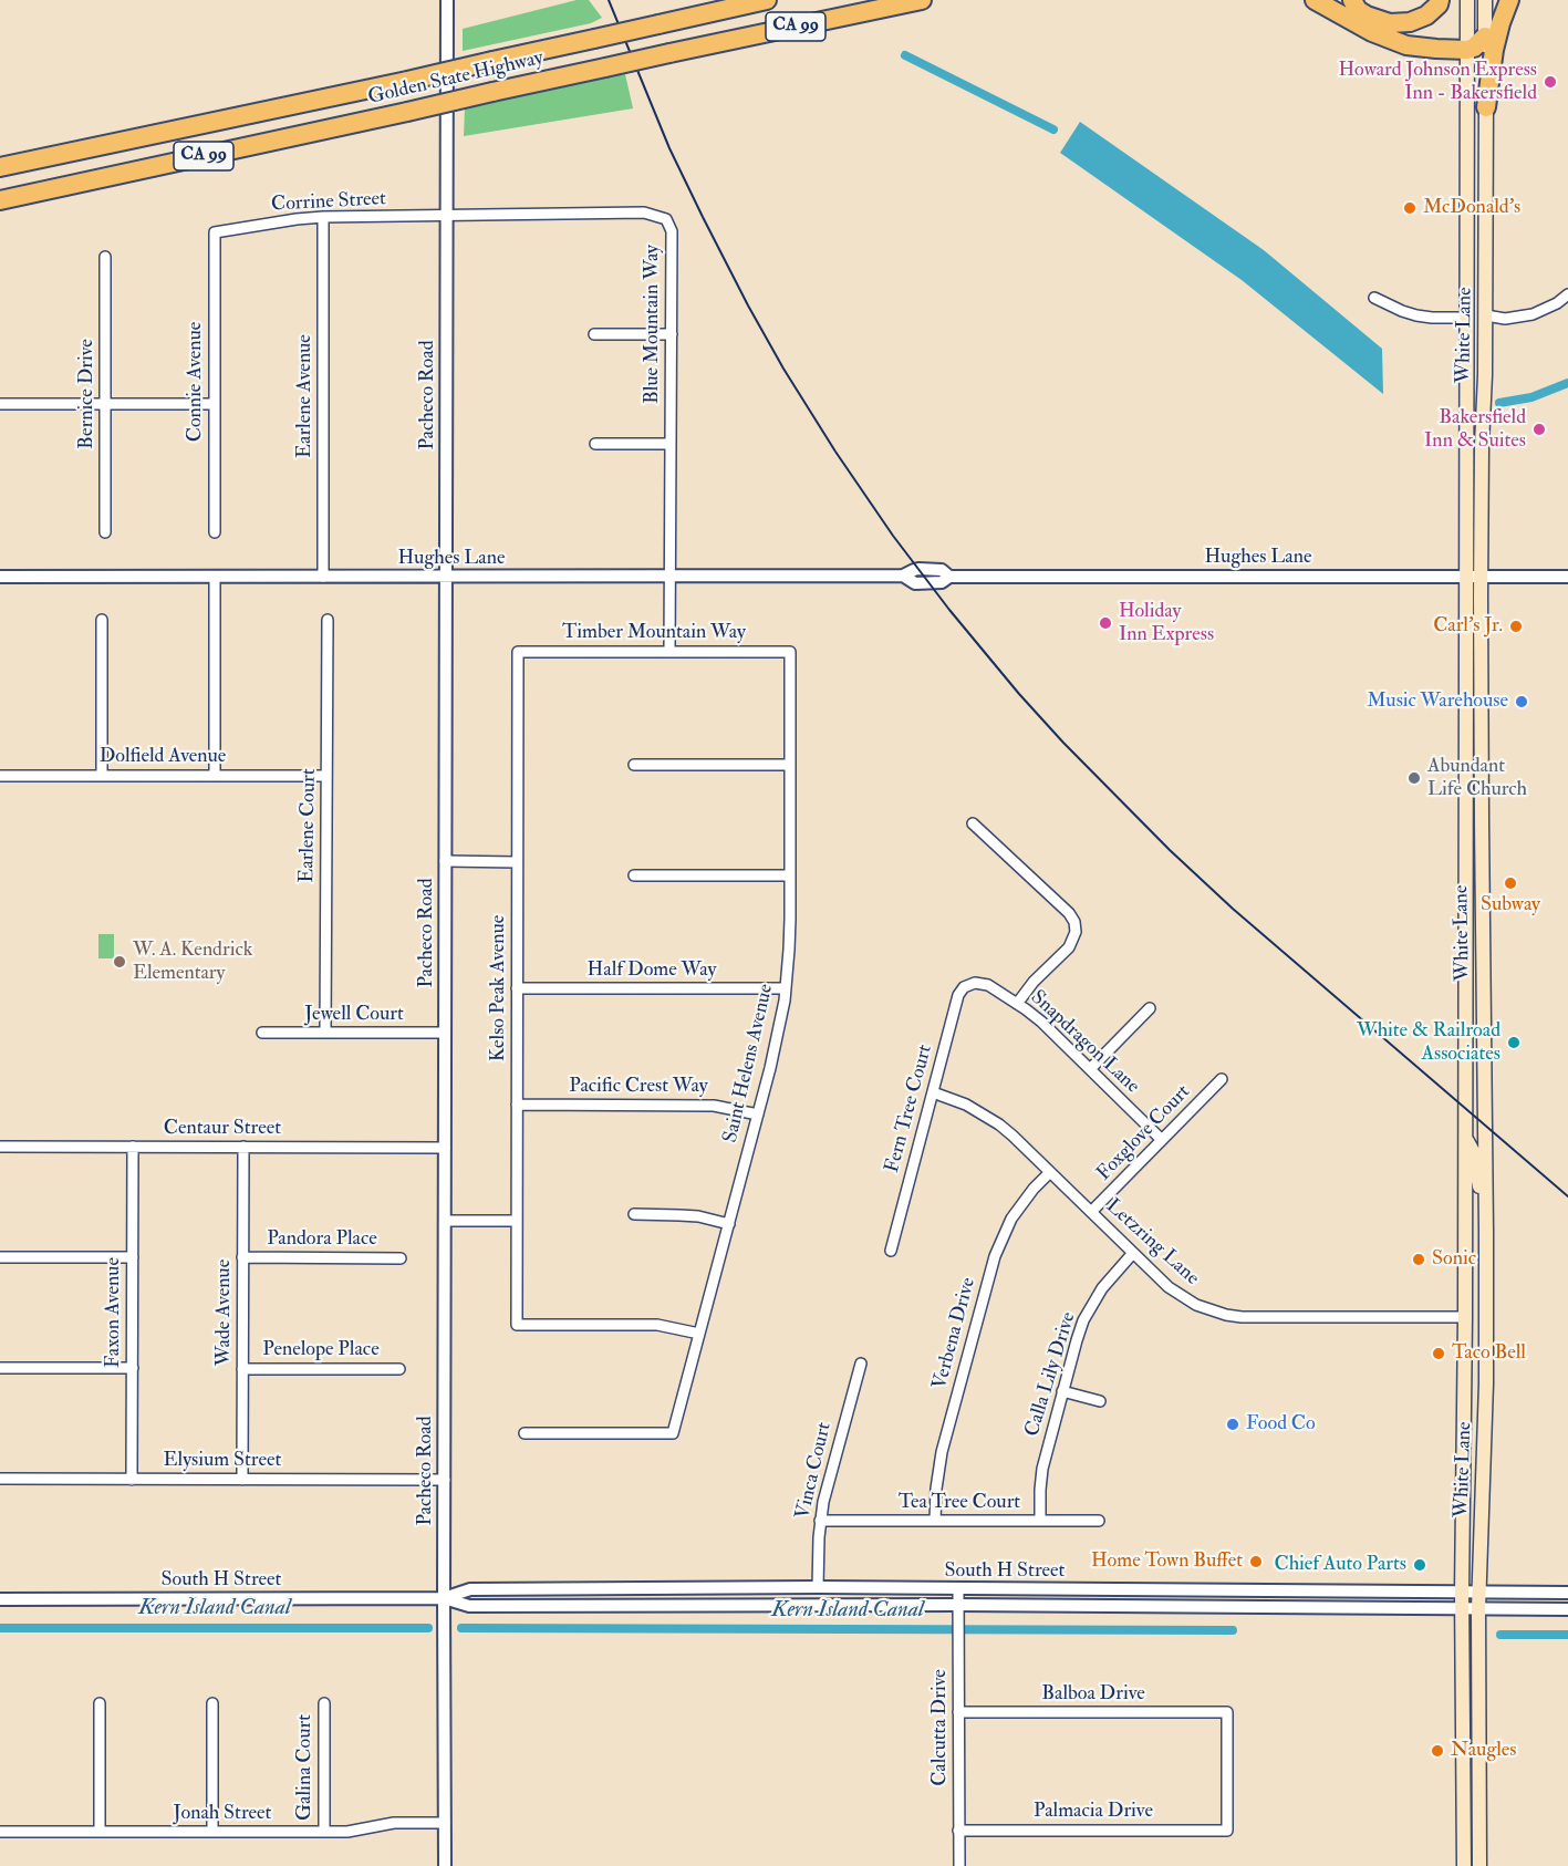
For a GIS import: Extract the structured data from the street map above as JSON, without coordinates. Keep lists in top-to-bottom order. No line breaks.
{"streets":{"highway":["CA 99","Golden State Highway"],"main road":["White Lane"],"street":["Corrine Street","Blue Mountain Way","Connie Avenue","Bernice Drive","Pacheco Road","Earlene Avenue","Hughes Lane","Timber Mountain Way","Dolfield Avenue","Earlene Court","Half Dome Way","Kelso Peak Avenue","Jewell Court","Snapdragon Lane","Saint Helens Avenue","Pacific Crest Way","Fern Tree Court","Centaur Street","Foxglove Court","Pandora Place","Letzring Lane","Faxon Avenue","Wade Avenue","Verbena Drive","Penelope Place","Calla Lily Drive","Elysium Street","Vinca Court","Tea Tree Court","South H Street","Balboa Drive","Calcutta Drive","Galina Court","Palmacia Drive","Jonah Street"]},"crossings":[["Corrine Street","Blue Mountain Way"],["Corrine Street","Connie Avenue"],["Corrine Street","Pacheco Road"],["Corrine Street","Earlene Avenue"],["Blue Mountain Way","Pacheco Road"],["Blue Mountain Way","Hughes Lane"],["Blue Mountain Way","Timber Mountain Way"],["White Lane","Hughes Lane"],["White Lane","Letzring Lane"],["White Lane","South H Street"],["Pacheco Road","Hughes Lane"],["Pacheco Road","Jewell Court"],["Pacheco Road","Centaur Street"],["Pacheco Road","Elysium Street"],["Pacheco Road","South H Street"],["Pacheco Road","Jonah Street"],["Earlene Avenue","Hughes Lane"],["Timber Mountain Way","Kelso Peak Avenue"],["Timber Mountain Way","Saint Helens Avenue"],["Dolfield Avenue","Earlene Court"],["Earlene Court","Jewell Court"],["Half Dome Way","Kelso Peak Avenue"],["Half Dome Way","Saint Helens Avenue"],["Kelso Peak Avenue","Saint Helens Avenue"],["Kelso Peak Avenue","Pacific Crest Way"],["Snapdragon Lane","Fern Tree Court"],["Snapdragon Lane","Foxglove Court"],["Saint Helens Avenue","Pacific Crest Way"],["Fern Tree Court","Letzring Lane"],["Centaur Street","Faxon Avenue"],["Centaur Street","Wade Avenue"],["Foxglove Court","Letzring Lane"],["Pandora Place","Wade Avenue"],["Letzring Lane","Verbena Drive"],["Letzring Lane","Calla Lily Drive"],["Faxon Avenue","Elysium Street"],["Wade Avenue","Penelope Place"],["Wade Avenue","Elysium Street"],["Verbena Drive","Tea Tree Court"],["Calla Lily Drive","Tea Tree Court"],["Vinca Court","Tea Tree Court"],["Vinca Court","South H Street"],["South H Street","Calcutta Drive"],["Balboa Drive","Calcutta Drive"],["Balboa Drive","Palmacia Drive"],["Calcutta Drive","Palmacia Drive"],["Galina Court","Jonah Street"]],"water":["Kern Island Canal"],"places":["Howard Johnson Express Inn - Bakersfield","McDonald's","Bakersfield Inn & Suites","Holiday Inn Express","Carl's Jr.","Music Warehouse","Abundant Life Church","Subway","W. A. Kendrick Elementary","White & Railroad Associates","Sonic","Taco Bell","Food Co","Home Town Buffet","Chief Auto Parts","Naugles"]}
